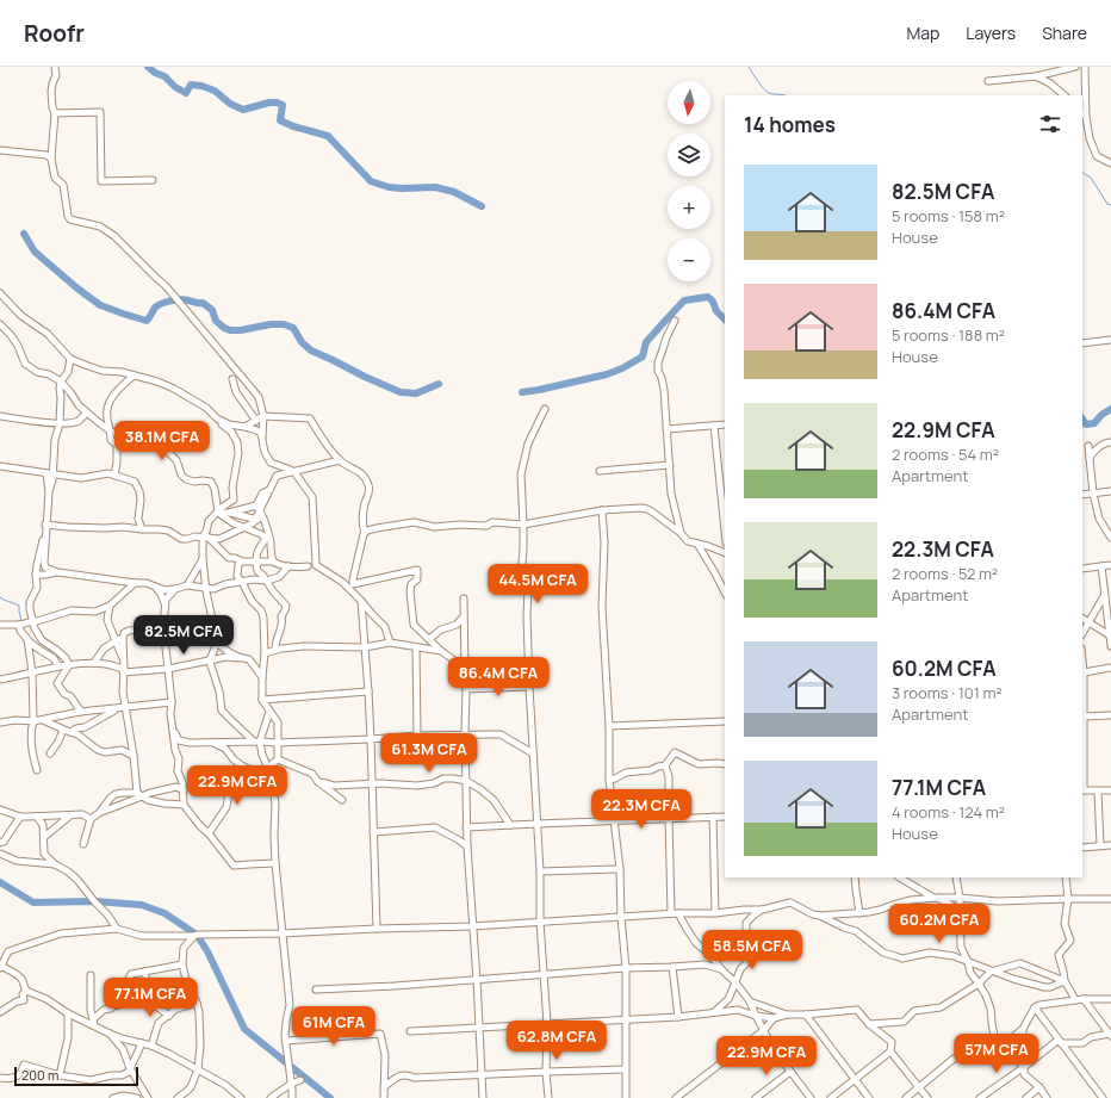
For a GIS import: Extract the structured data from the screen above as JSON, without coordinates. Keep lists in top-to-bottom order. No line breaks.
{"scale_bar":"200 m","north":"bottom","page":{"header":"Roofr","nav":["Map","Layers","Share"],"map_buttons":["+","−"],"heading":"14 homes","list":[{"name":"82.5M CFA","note":"5 rooms · 158 m² · House"},{"name":"86.4M CFA","note":"5 rooms · 188 m² · House"},{"name":"22.9M CFA","note":"2 rooms · 54 m² · Apartment"},{"name":"22.3M CFA","note":"2 rooms · 52 m² · Apartment"},{"name":"60.2M CFA","note":"3 rooms · 101 m² · Apartment"},{"name":"77.1M CFA","note":"4 rooms · 124 m² · House"}],"price":["38.1M CFA","44.5M CFA","82.5M CFA","86.4M CFA","61.3M CFA","22.9M CFA","22.3M CFA","60.2M CFA","58.5M CFA","77.1M CFA","61M CFA","62.8M CFA","57M CFA","22.9M CFA"],"scale":"200 m"}}
